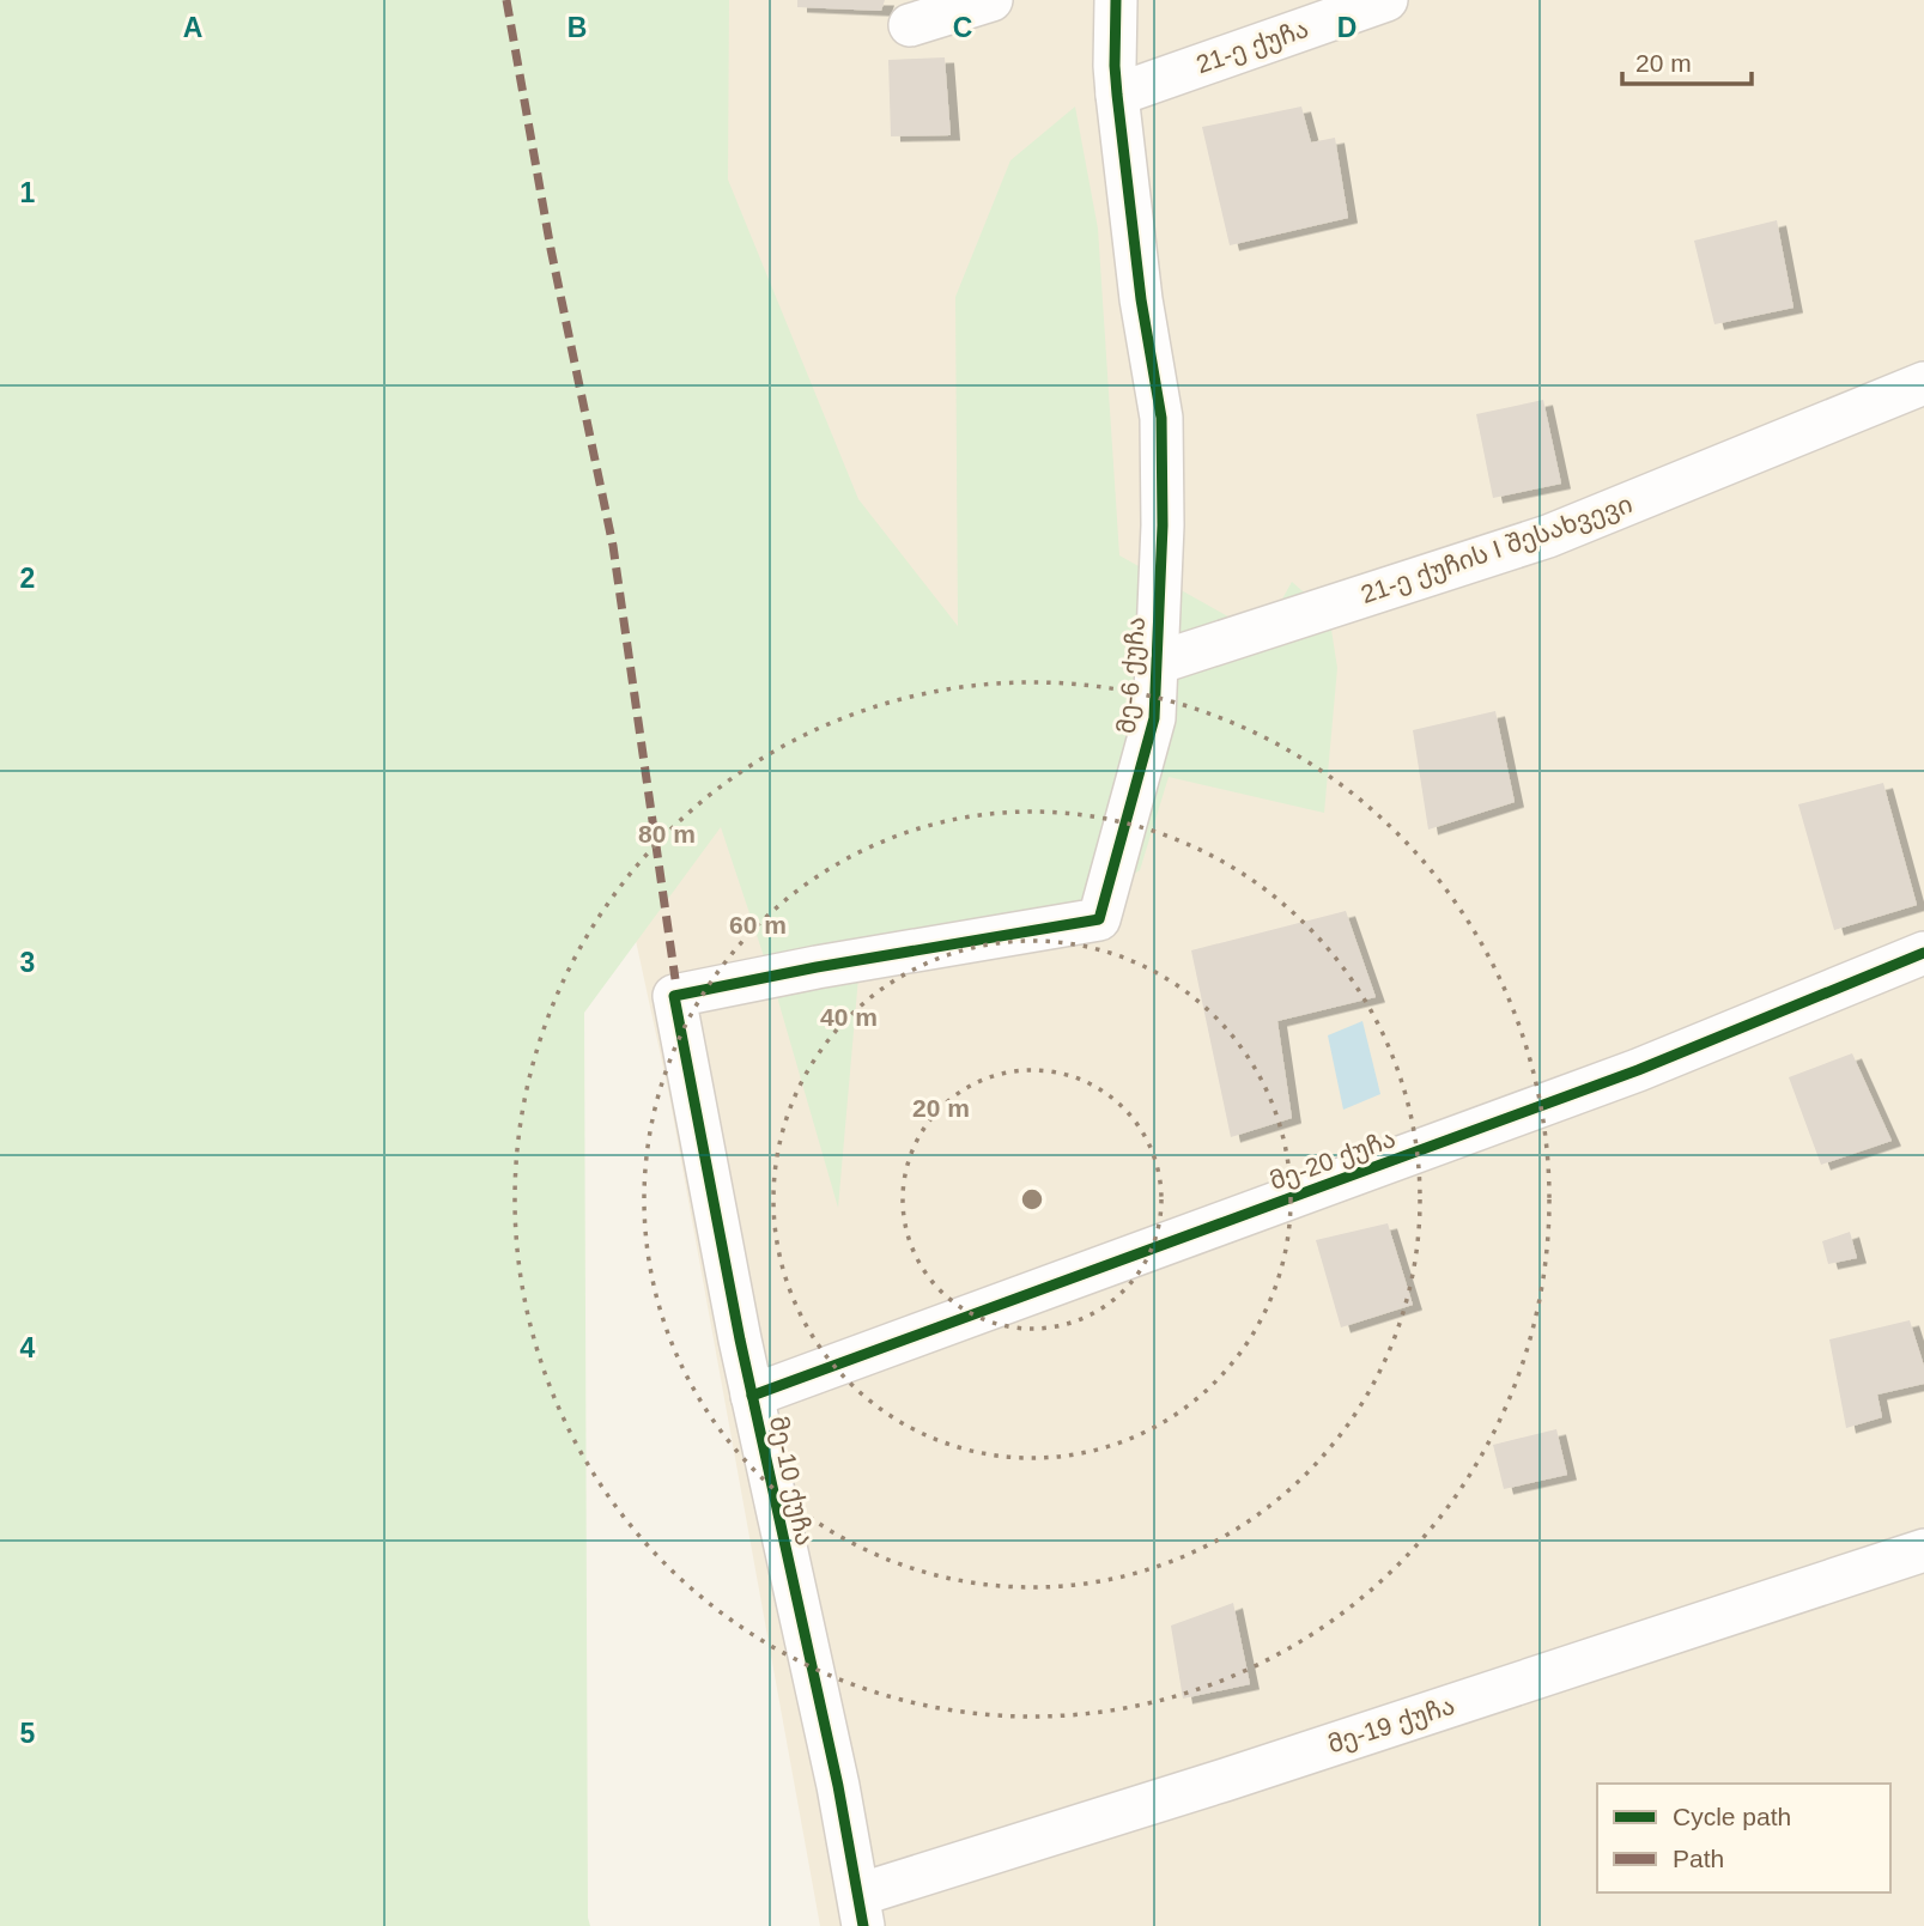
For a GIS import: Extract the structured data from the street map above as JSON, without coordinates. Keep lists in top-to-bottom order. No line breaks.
{"streets":{"street":["21-ე ქუჩა","21-ე ქუჩის I შესახვევი","მე-6 ქუჩა","მე-20 ქუჩა","მე-10 ქუჩა","მე-19 ქუჩა"]},"crossings":[["21-ე ქუჩა","მე-6 ქუჩა"],["21-ე ქუჩის I შესახვევი","მე-6 ქუჩა"],["მე-6 ქუჩა","მე-10 ქუჩა"],["მე-20 ქუჩა","მე-10 ქუჩა"],["მე-10 ქუჩა","მე-19 ქუჩა"]],"legend":["Cycle path","Path"],"scale_bar":"20 m","grid":{"columns":["A","B","C","D"],"rows":["1","2","3","4","5"]},"rings":["80 m","60 m","40 m","20 m"]}
